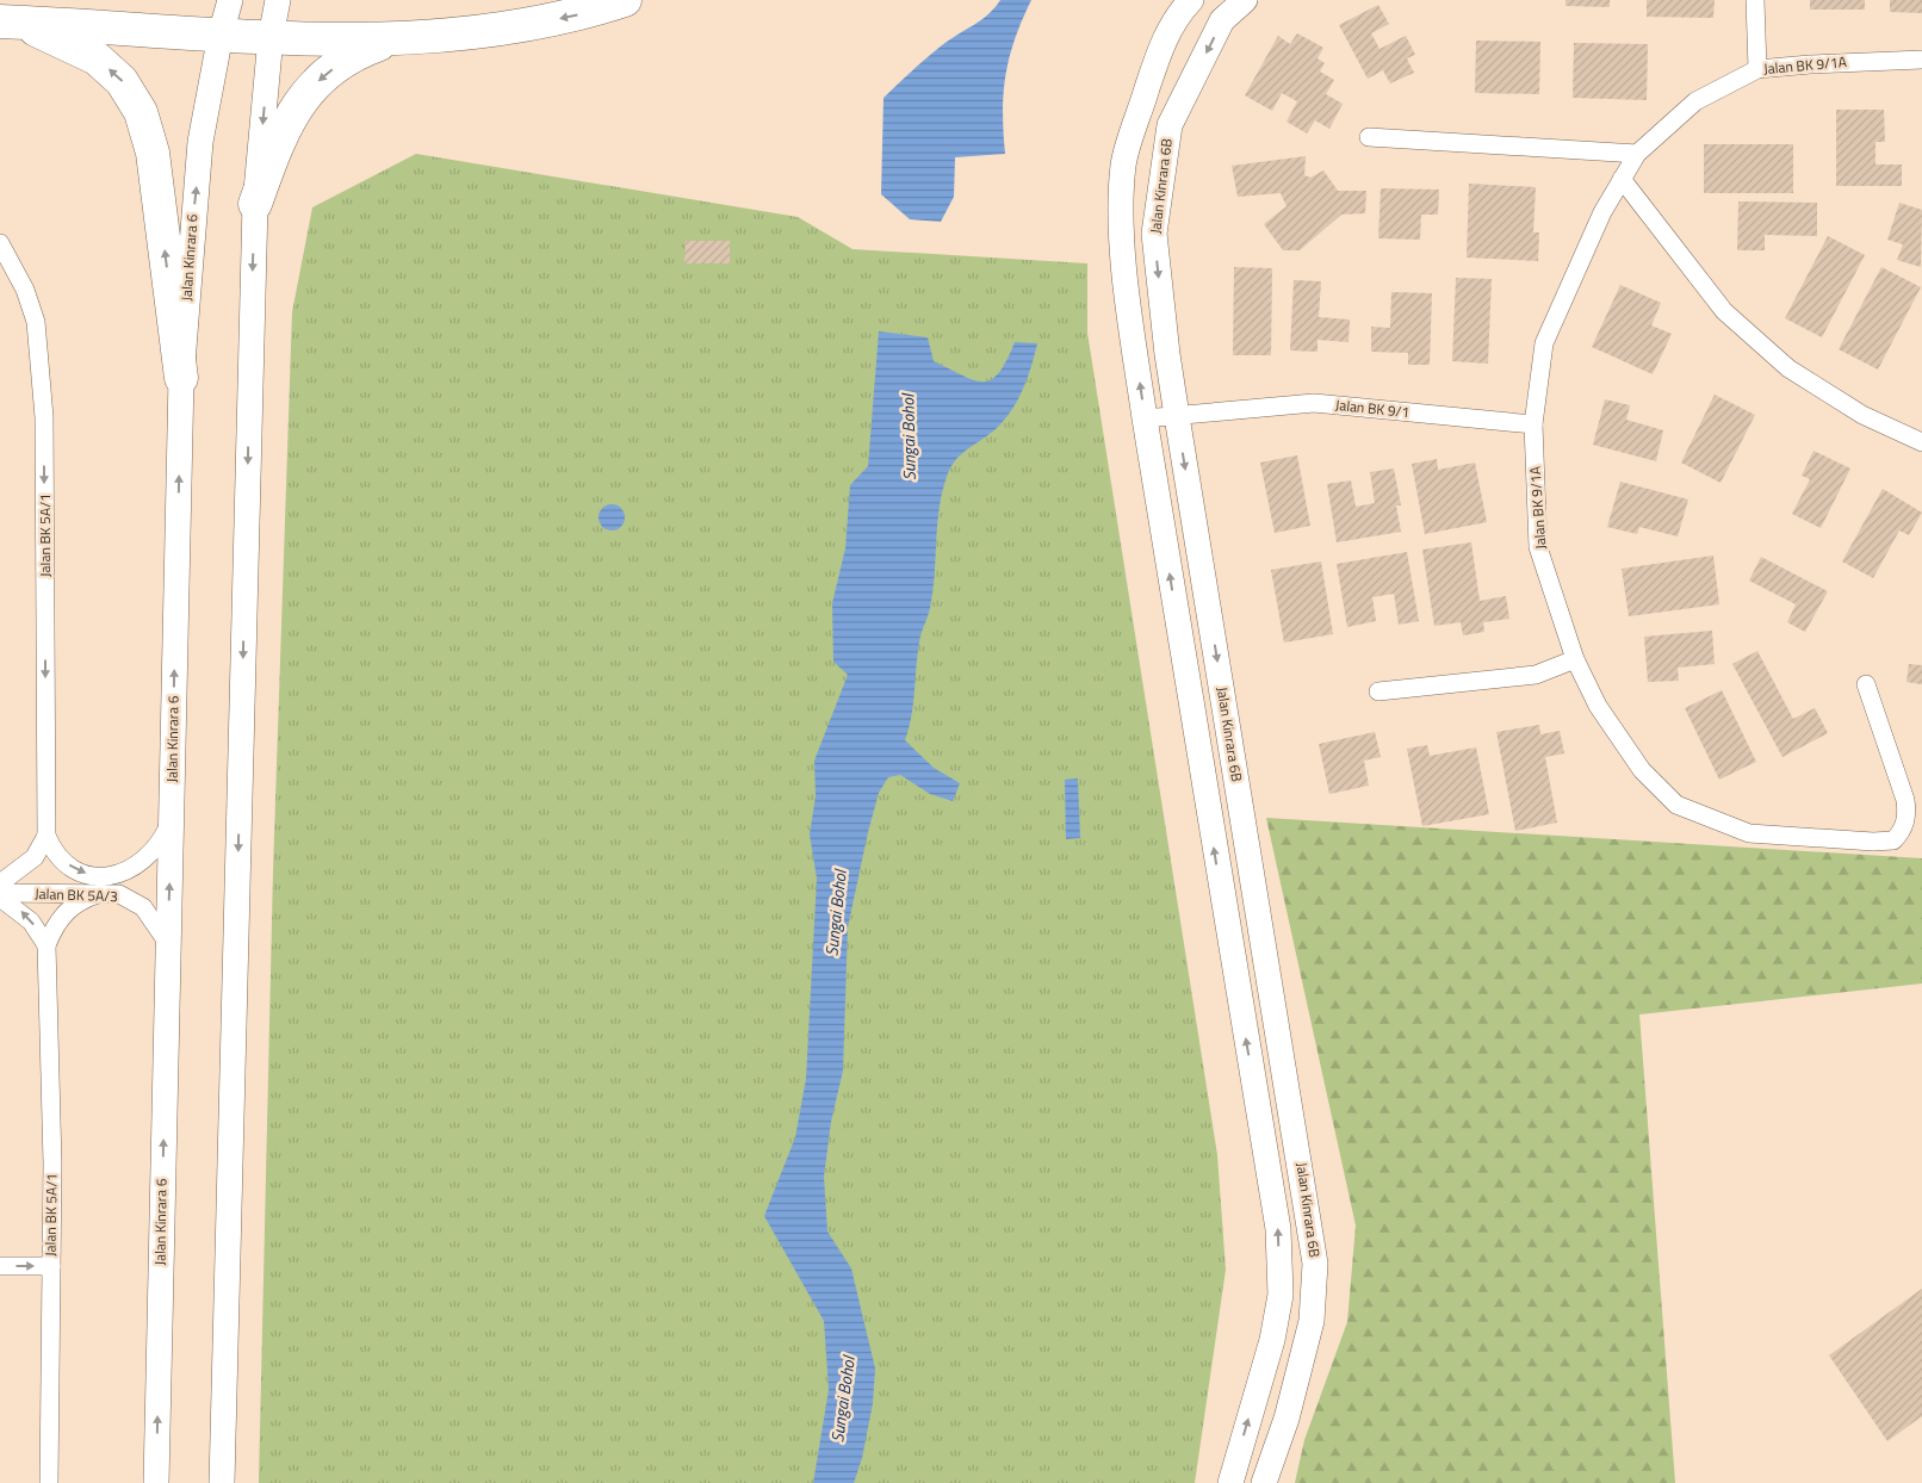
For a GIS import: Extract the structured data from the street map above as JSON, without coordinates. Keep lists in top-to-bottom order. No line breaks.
{"streets":{"street":["Jalan BK 9/1A","Jalan Kinrara 6B","Jalan Kinrara 6","Jalan BK 9/1","Jalan BK 5A/1","Jalan BK 5A/3"]},"crossings":[["Jalan BK 9/1A","Jalan BK 9/1"],["Jalan Kinrara 6B","Jalan BK 9/1"],["Jalan Kinrara 6","Jalan BK 5A/3"],["Jalan BK 5A/1","Jalan BK 5A/3"]],"one_way":["Jalan BK 5A/1"],"water":["Sungai Bohol"]}
